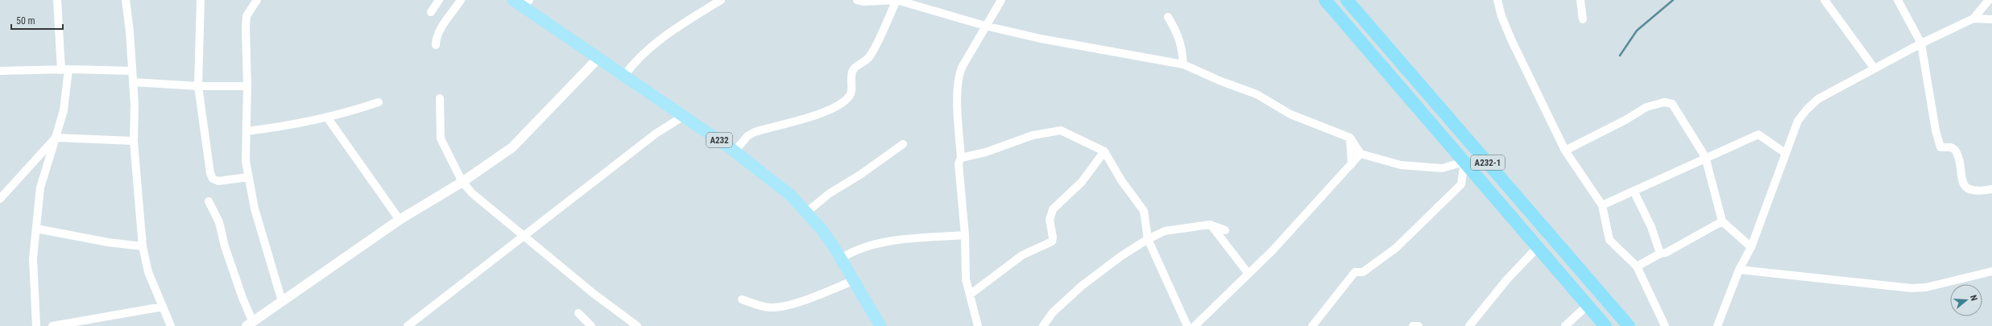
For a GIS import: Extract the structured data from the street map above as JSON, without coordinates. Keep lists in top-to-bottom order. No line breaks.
{"streets":{"highway":["A232-1"],"main road":["A232"]},"scale_bar":"50 m","north":"right"}
